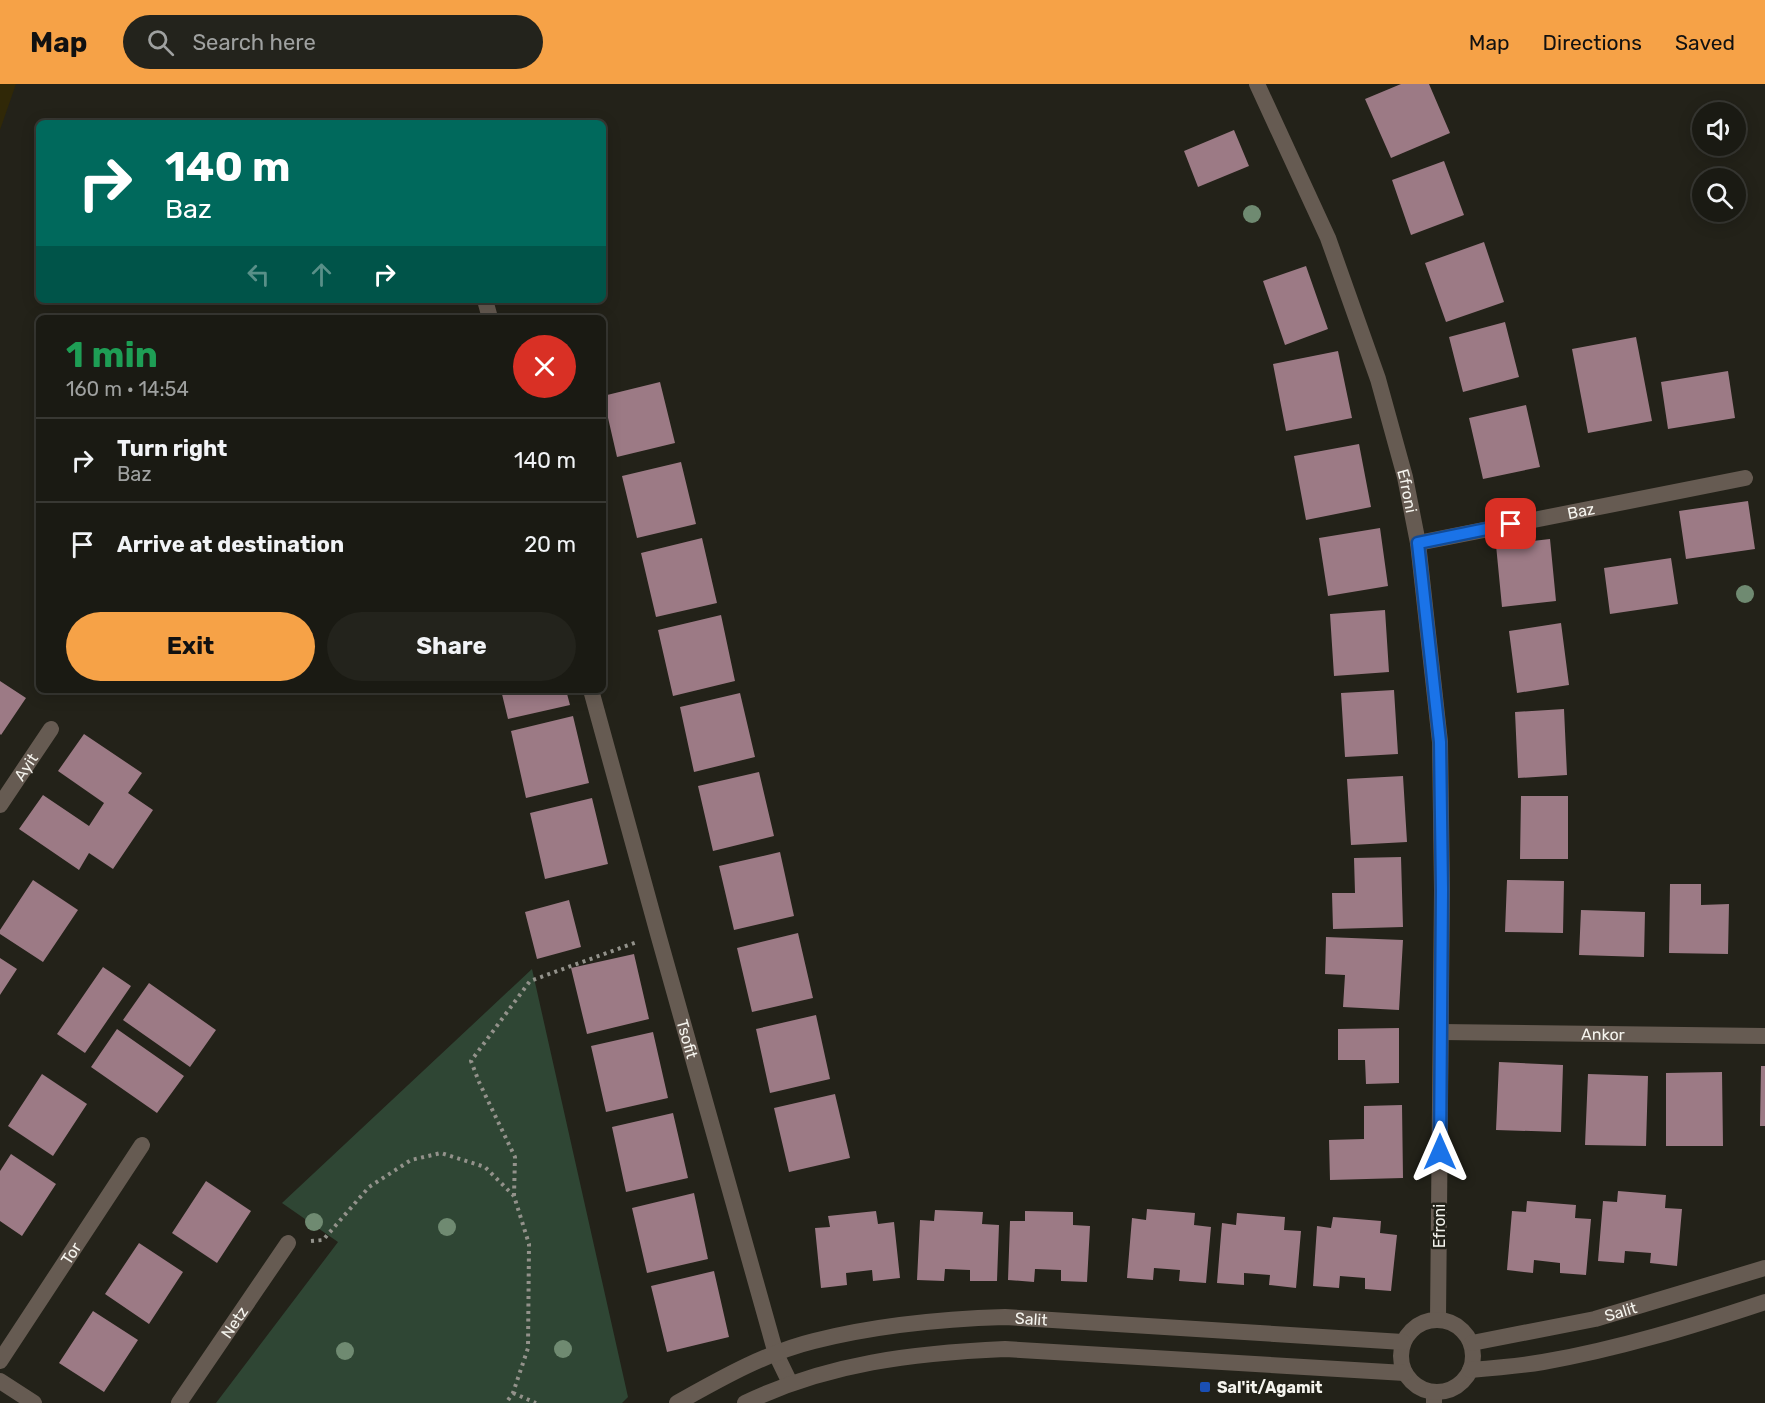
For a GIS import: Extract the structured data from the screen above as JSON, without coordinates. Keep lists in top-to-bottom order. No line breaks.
{"streets":{"street":["Efroni","Baz","Ayit","Ankor","Tsofit","Tor","Salit","Netz"]},"crossings":[["Efroni","Baz"],["Efroni","Ankor"],["Efroni","Salit"],["Tsofit","Salit"]],"places":{"transit":["Sal'it/Agamit"]},"page":{"header":"Map","search":"Search here","nav":["Map","Directions","Saved"],"turn":["140 m","Baz"],"heading":["1 min","160 m · 14:54"],"list":[{"name":"Turn right","note":"Baz","value":"140 m"},{"name":"Arrive at destination","value":"20 m"}],"buttons":["Exit","Share"]}}
